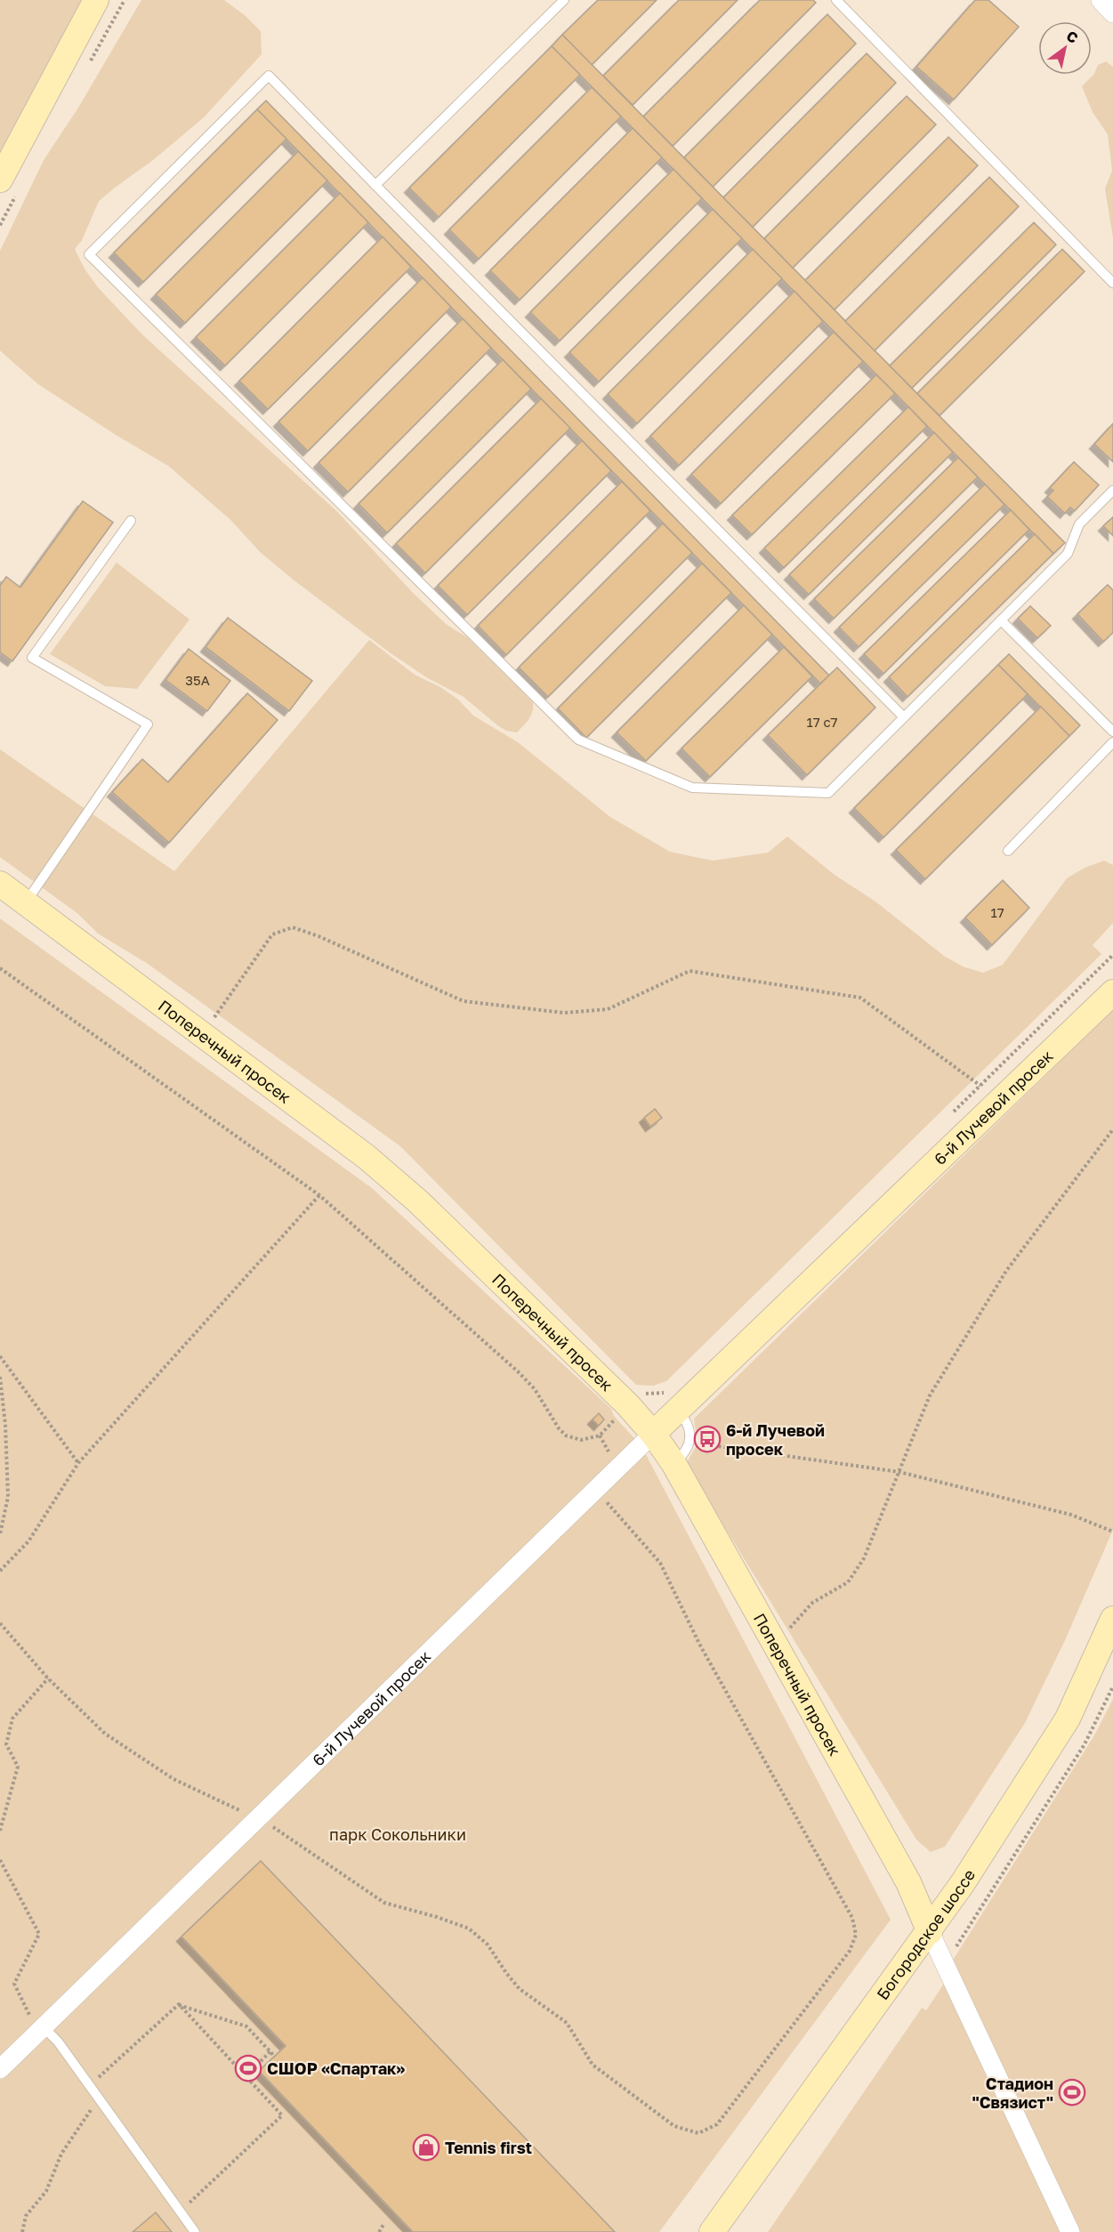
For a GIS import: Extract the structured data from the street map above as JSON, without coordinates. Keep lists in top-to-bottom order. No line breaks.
{"streets":{"street":["Поперечный просек","6-й Лучевой просек","Богородское шоссе"]},"crossings":[["Поперечный просек","6-й Лучевой просек"],["Поперечный просек","Богородское шоссе"]],"parks":["парк Сокольники"],"places":{"bus stop":["6-й Лучевой просек"],"sports":["СШОР «Спартак»","Стадион \"Связист\""],"shop":["Tennis first"]},"house_numbers":["35А","17 с7","17"],"north":"top right"}
